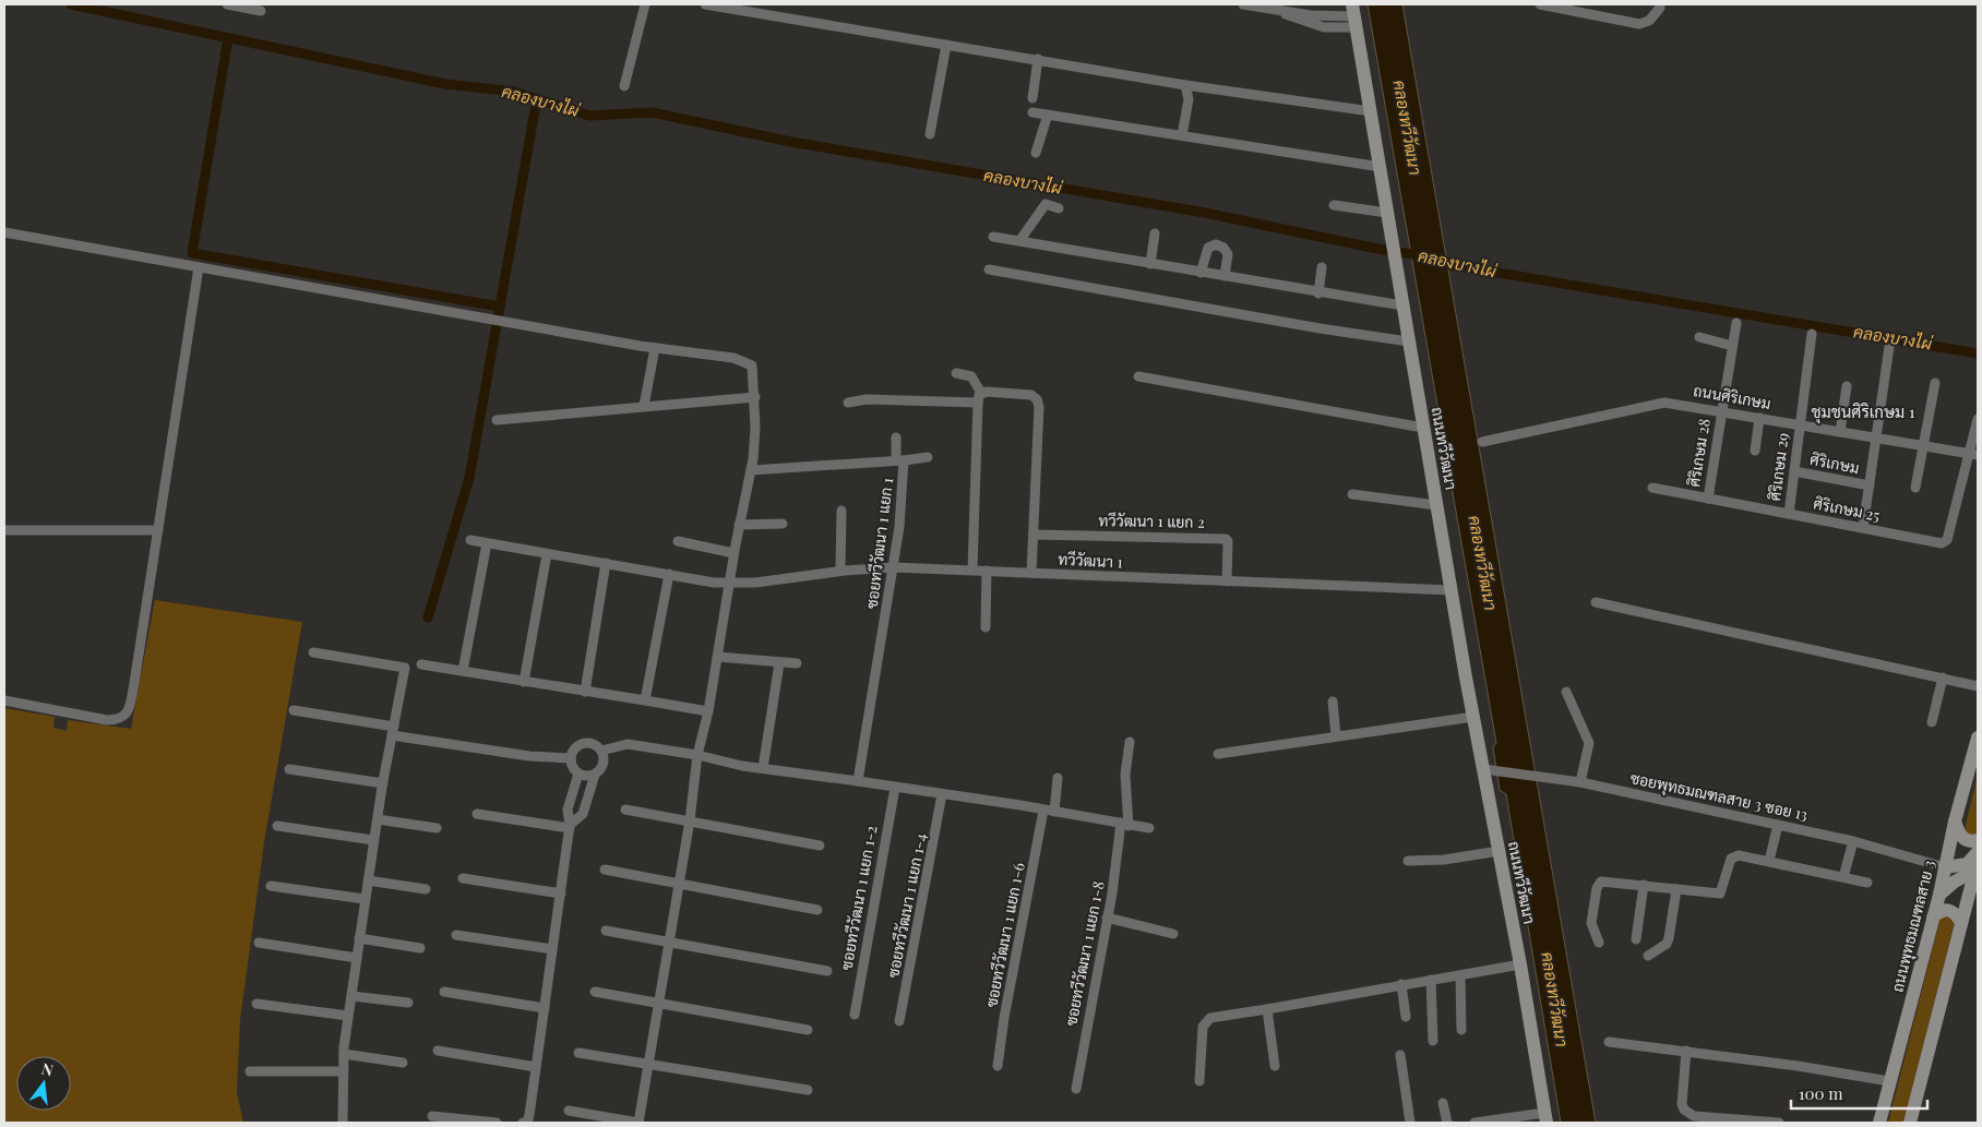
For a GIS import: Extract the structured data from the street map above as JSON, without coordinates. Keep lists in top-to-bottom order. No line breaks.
{"streets":{"main road":["ถนนทวีวัฒนา","ถนนพุทธมณฑลสาย 3"],"street":["ถนนศิริเกษม","ศิริเกษม 28","ศิริเกษม","ศิริเกษม 29","ศิริเกษม 25","ทวีวัฒนา 1 แยก 2","ซอยทวีวัฒนา 1 แยก 1","ทวีวัฒนา 1","ซอยพุทธมณฑลสาย 3 ซอย 13","ซอยทวีวัฒนา 1 แยก 1-2","ซอยทวีวัฒนา 1 แยก 1-4","ซอยทวีวัฒนา 1 แยก 1-6","ซอยทวีวัฒนา 1 แยก 1-8"]},"crossings":[["ถนนศิริเกษม","ศิริเกษม 28"],["ถนนศิริเกษม","ศิริเกษม 29"],["ถนนศิริเกษม","ศิริเกษม 25"],["ถนนทวีวัฒนา","ทวีวัฒนา 1"],["ถนนทวีวัฒนา","ซอยพุทธมณฑลสาย 3 ซอย 13"],["ศิริเกษม 28","ศิริเกษม 25"],["ศิริเกษม","ศิริเกษม 29"],["ศิริเกษม 29","ศิริเกษม 25"],["ทวีวัฒนา 1 แยก 2","ทวีวัฒนา 1"],["ซอยทวีวัฒนา 1 แยก 1","ทวีวัฒนา 1"],["ซอยพุทธมณฑลสาย 3 ซอย 13","ถนนพุทธมณฑลสาย 3"]],"districts":["ชุมชนศิริเกษม 1"],"water":["คลองบางไผ่","คลองทวีวัฒนา"],"scale_bar":"100 m","north":"top"}
